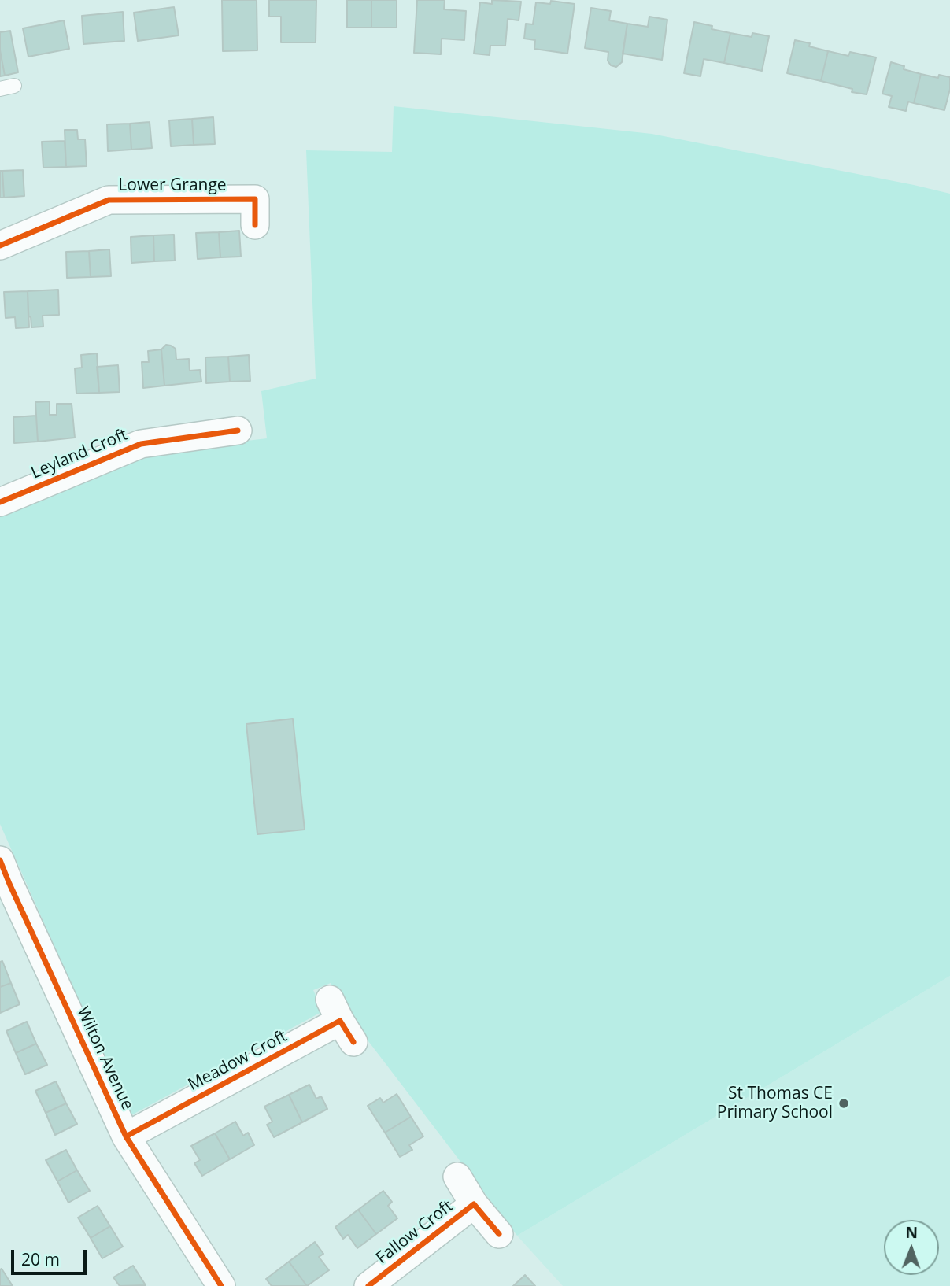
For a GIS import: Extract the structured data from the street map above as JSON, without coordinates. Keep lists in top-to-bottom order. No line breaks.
{"streets":{"street":["Lower Grange","Leyland Croft","Wilton Avenue","Meadow Croft","Fallow Croft"]},"crossings":[["Wilton Avenue","Meadow Croft"]],"places":["St Thomas CE Primary School"],"scale_bar":"20 m","north":"top"}
